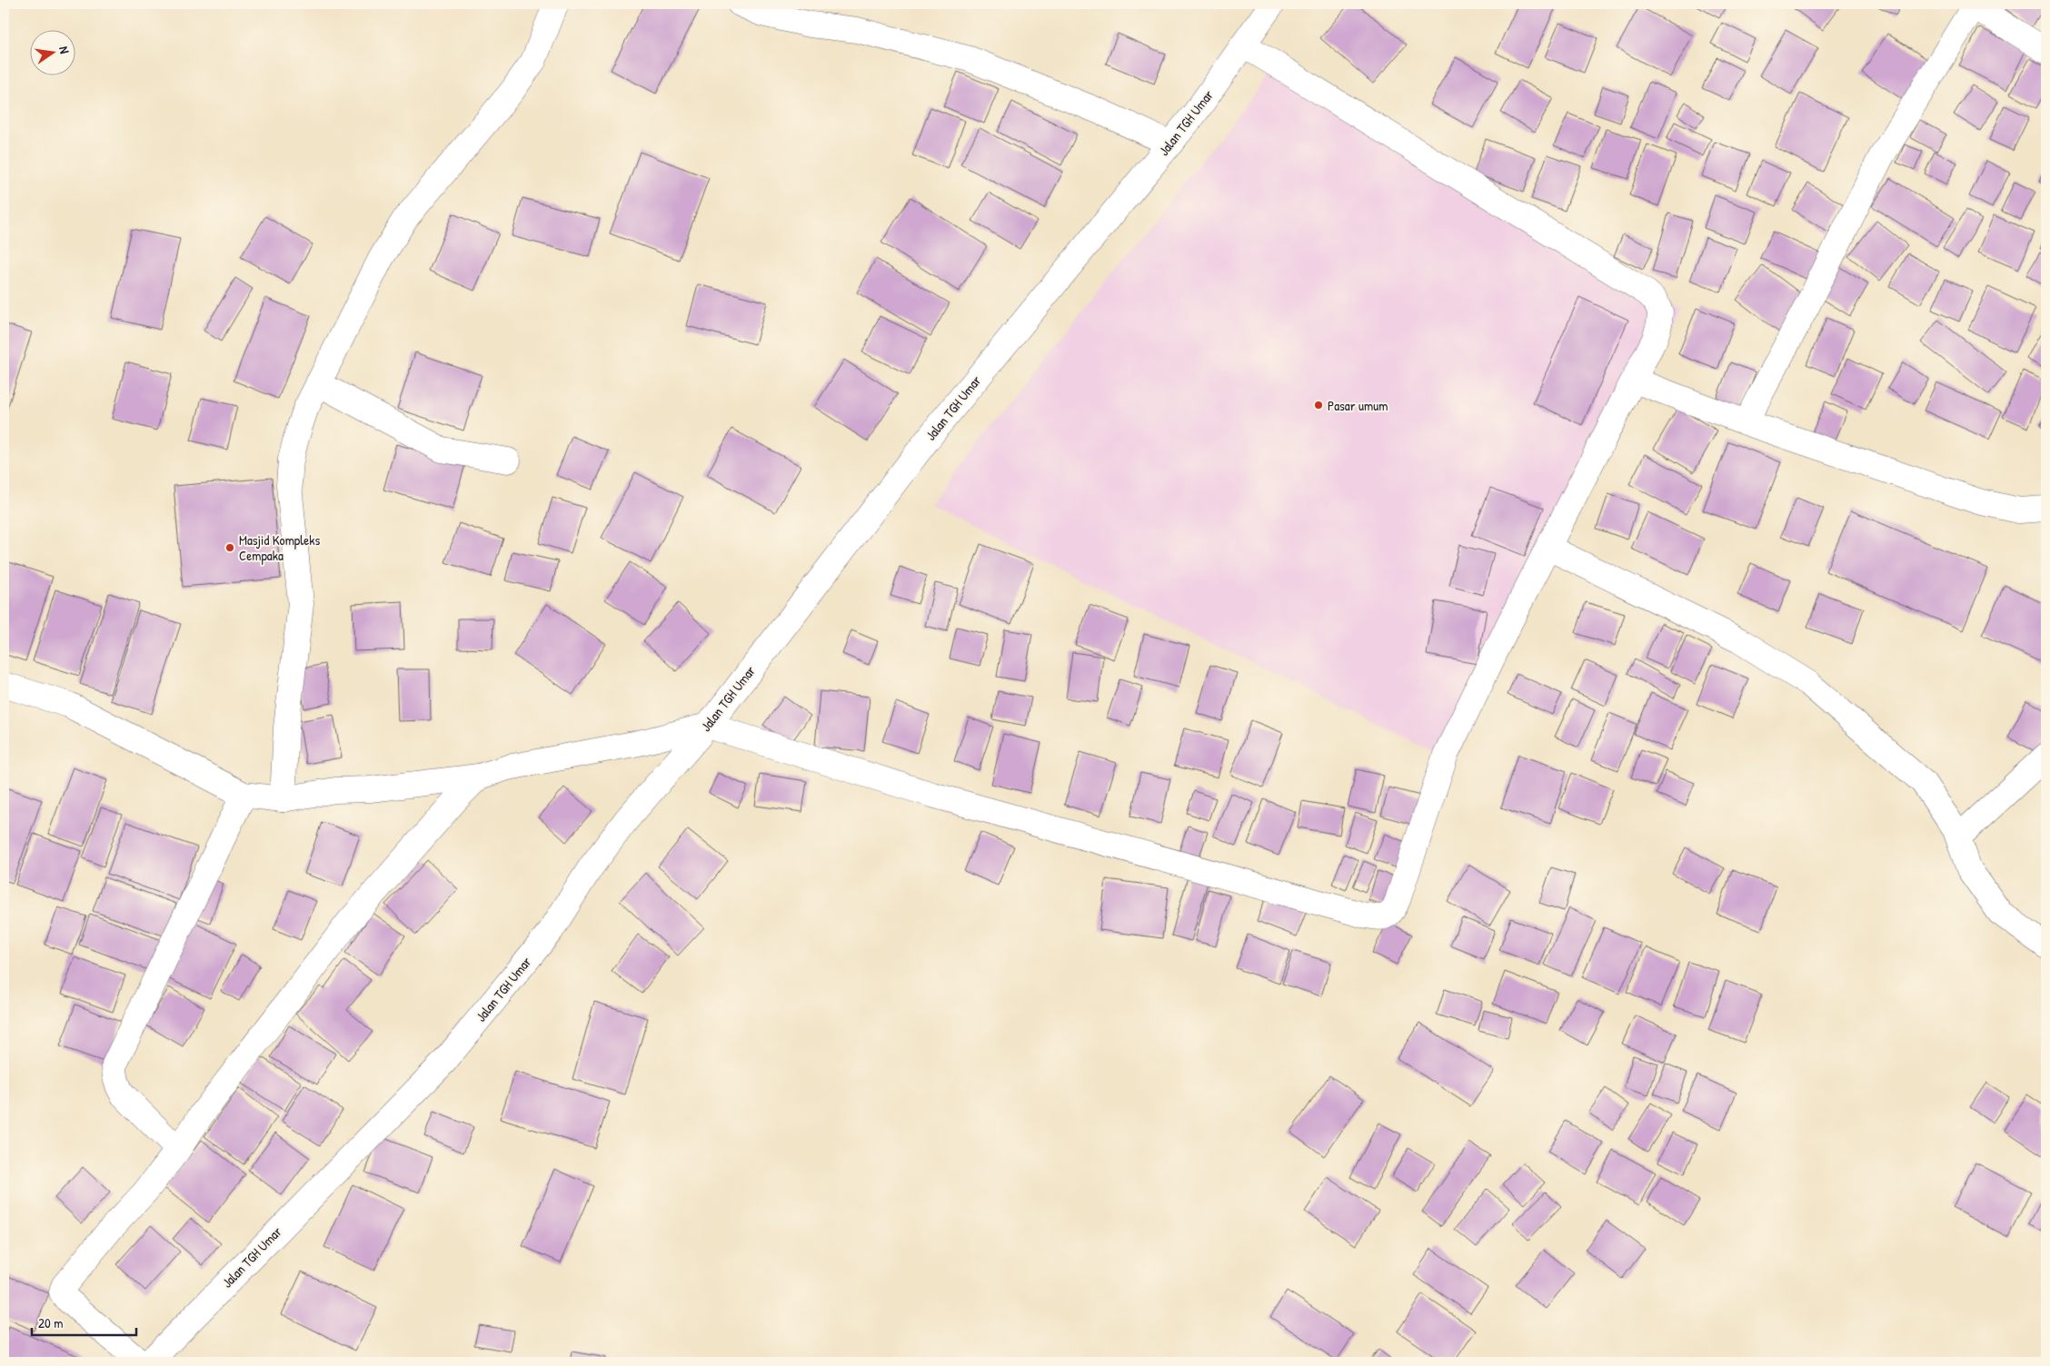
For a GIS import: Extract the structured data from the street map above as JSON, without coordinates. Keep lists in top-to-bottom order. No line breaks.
{"streets":{"street":["Jalan TGH Umar"]},"places":["Pasar umum","Masjid Kompleks Cempaka"],"scale_bar":"20 m","north":"right"}
